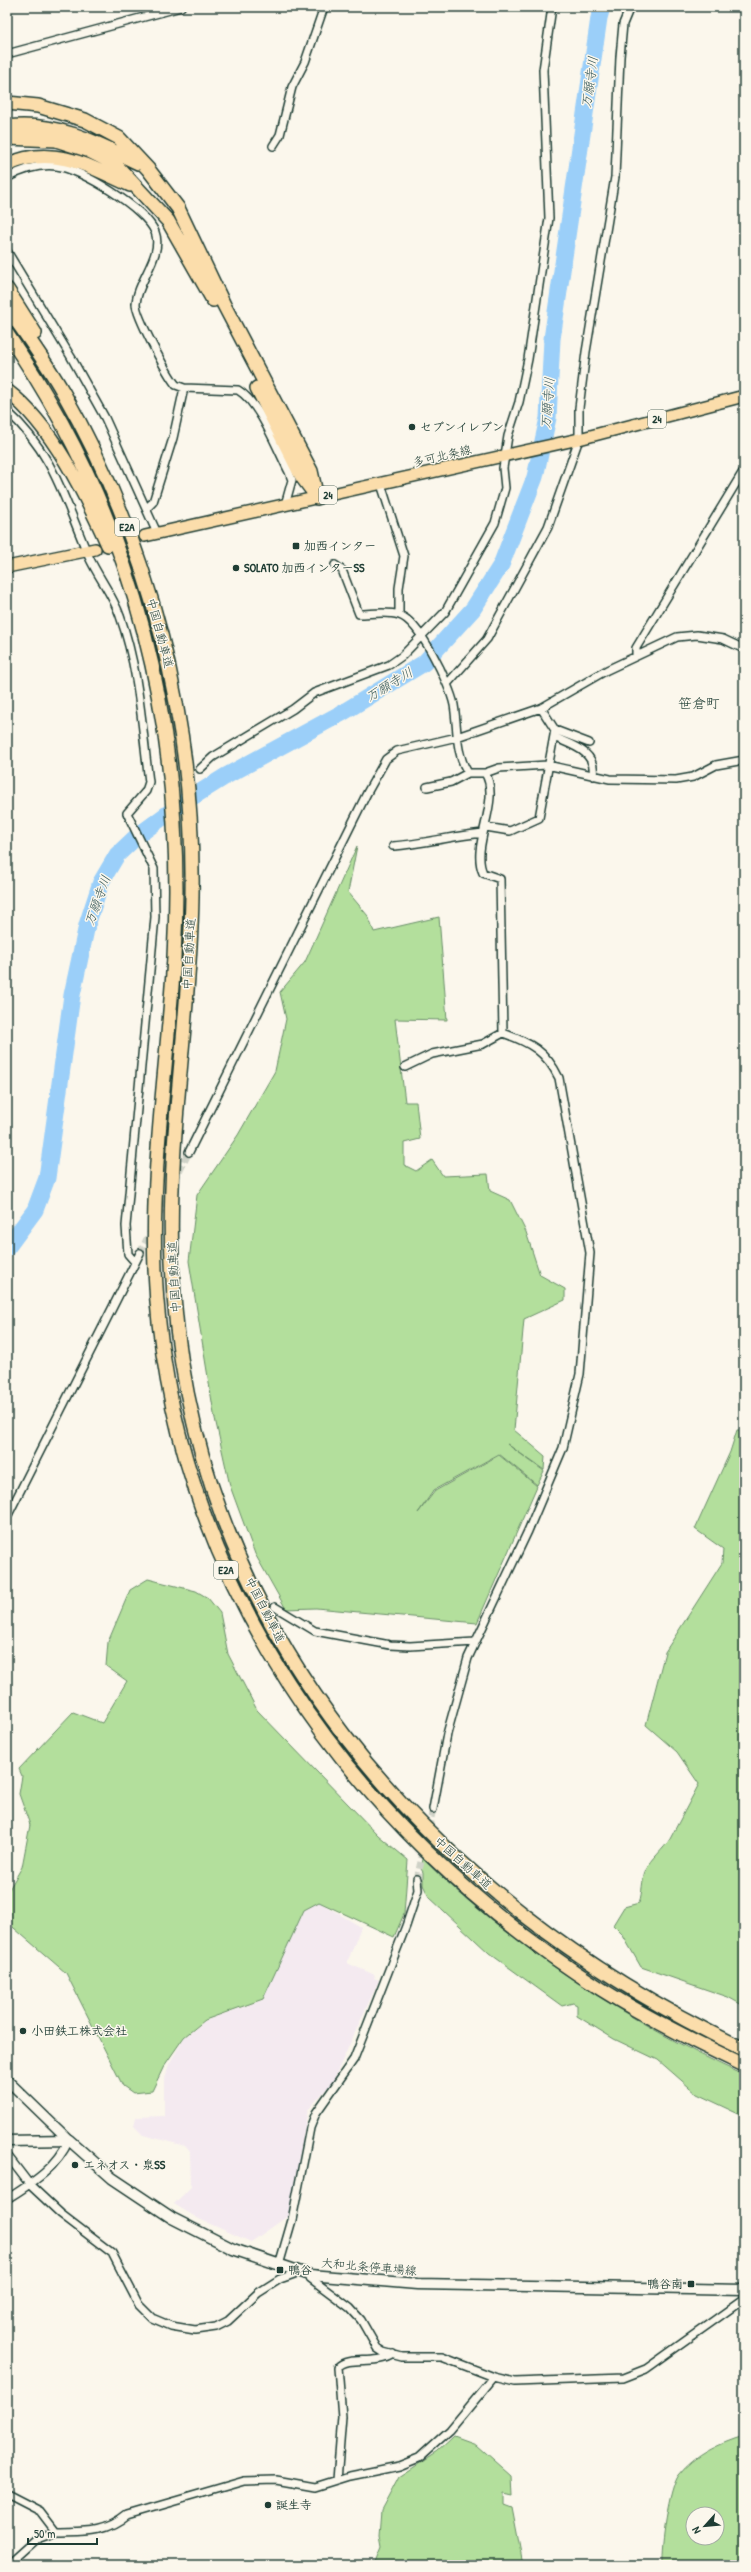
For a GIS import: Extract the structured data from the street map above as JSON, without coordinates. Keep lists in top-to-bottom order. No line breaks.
{"streets":{"highway":["E2A","中国自動車道"],"main road":["24","多可北条線","大和北条停車場線"]},"districts":["笹倉町"],"water":["万願寺川"],"places":{"other":["セブンイレブン","SOLATO 加西インターSS","小田鉄工株式会社","エネオス・泉SS","誕生寺"],"transit":["加西インター","鴨谷","鴨谷南"]},"scale_bar":"50 m","north":"bottom left"}
